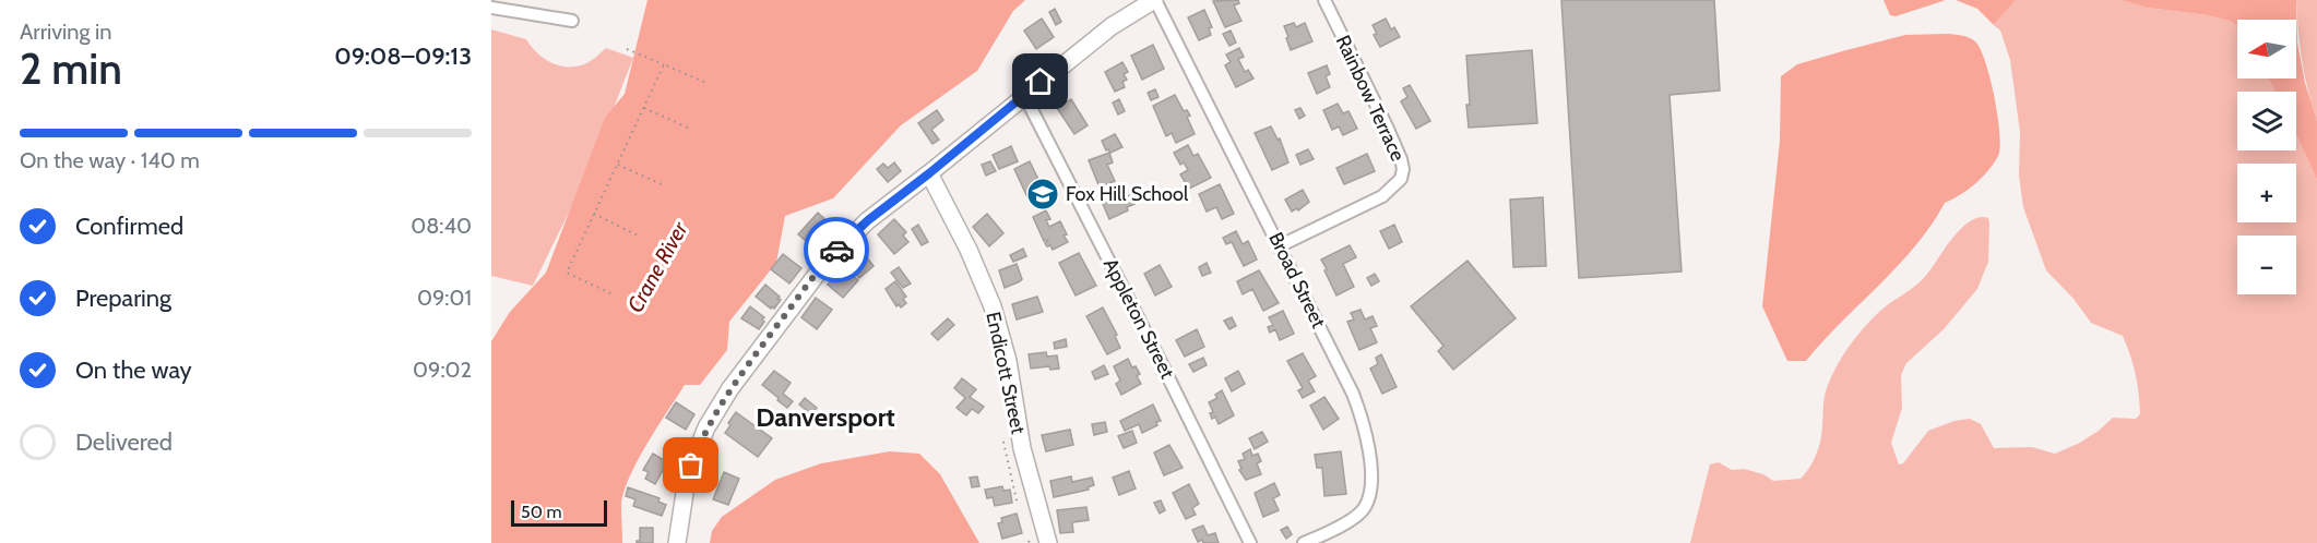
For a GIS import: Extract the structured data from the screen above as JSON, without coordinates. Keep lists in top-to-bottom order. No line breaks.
{"streets":{"main road":["Endicott Street"],"street":["Rainbow Terrace","Broad Street","Appleton Street"]},"crossings":[["Rainbow Terrace","Broad Street"]],"districts":["Danversport"],"water":["Crane River"],"places":{"school or university":["Fox Hill School"]},"scale_bar":"50 m","north":"left","page":{"heading":["2 min","Arriving in","09:08–09:13"],"map_buttons":["+","−"],"bar":"On the way · 140 m","list":[["Confirmed","08:40"],["Preparing","09:01"],["On the way","09:02"],"Delivered"],"scale":"50 m"}}
